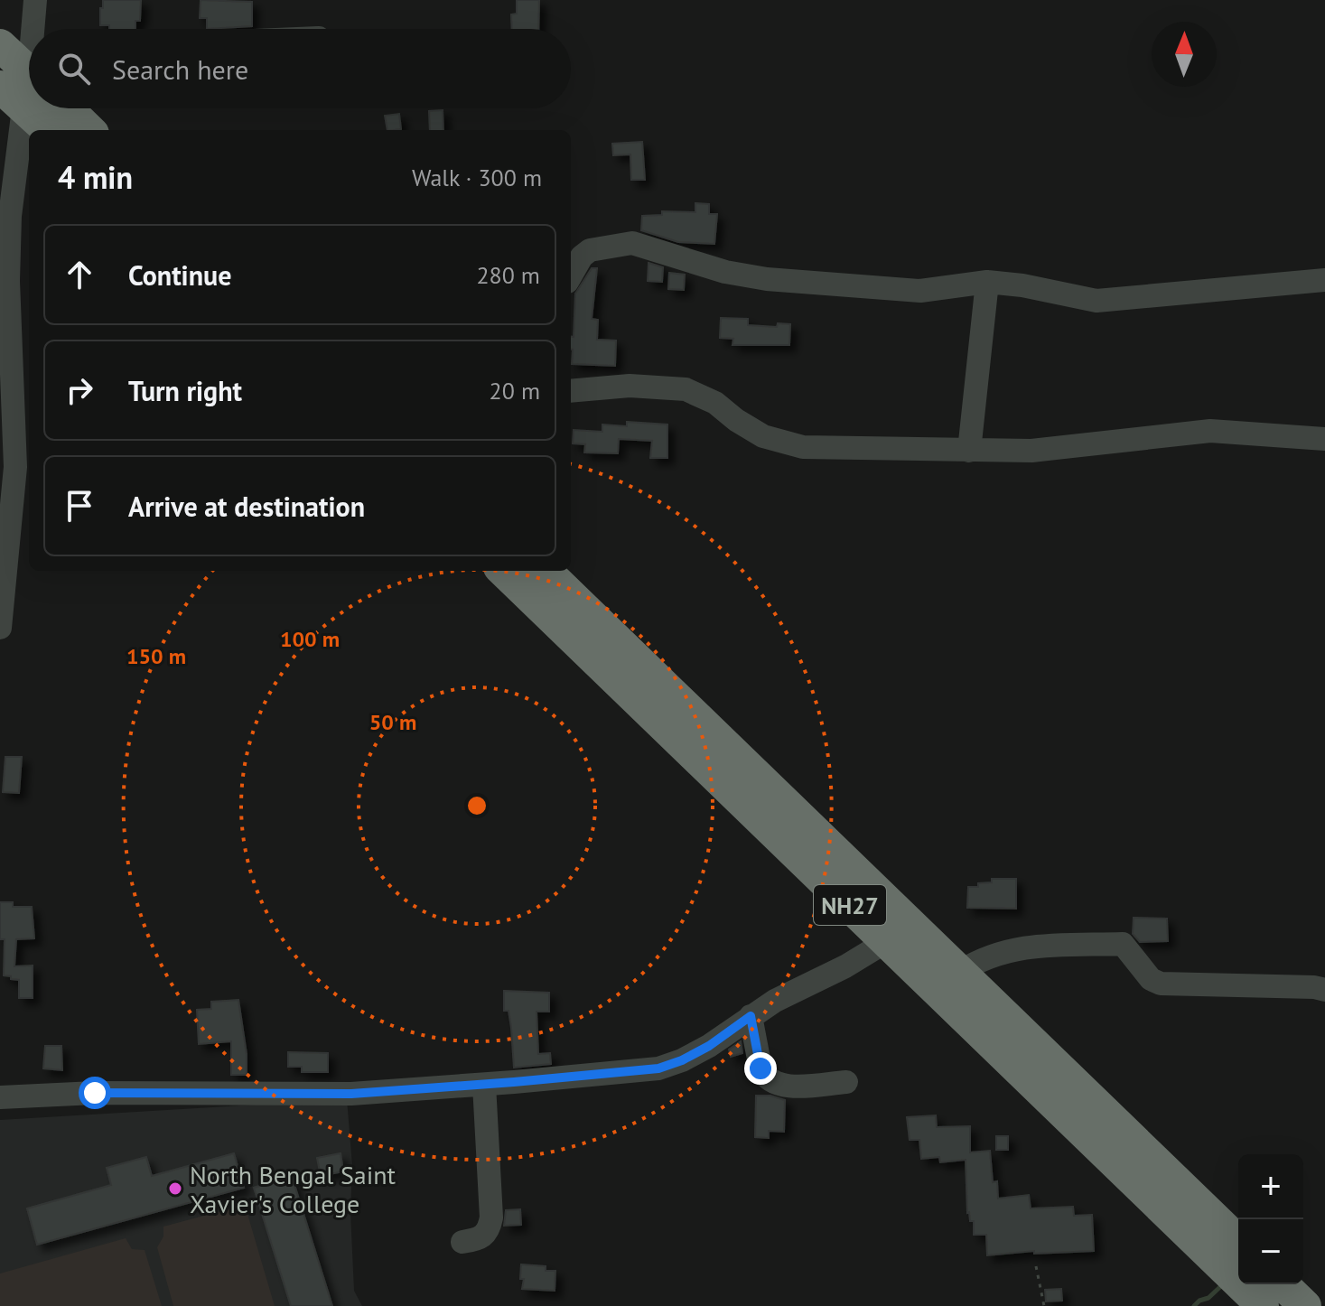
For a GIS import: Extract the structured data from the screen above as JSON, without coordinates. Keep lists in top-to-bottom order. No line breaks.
{"streets":{"highway":["NH27"]},"places":["North Bengal Saint Xavier's College"],"north":"top","page":{"search":"Search here","heading":["4 min","Walk · 300 m"],"list":[["Continue","280 m"],["Turn right","20 m"],"Arrive at destination"],"map_buttons":["+","−"]},"rings":["100 m","150 m","50 m"]}
